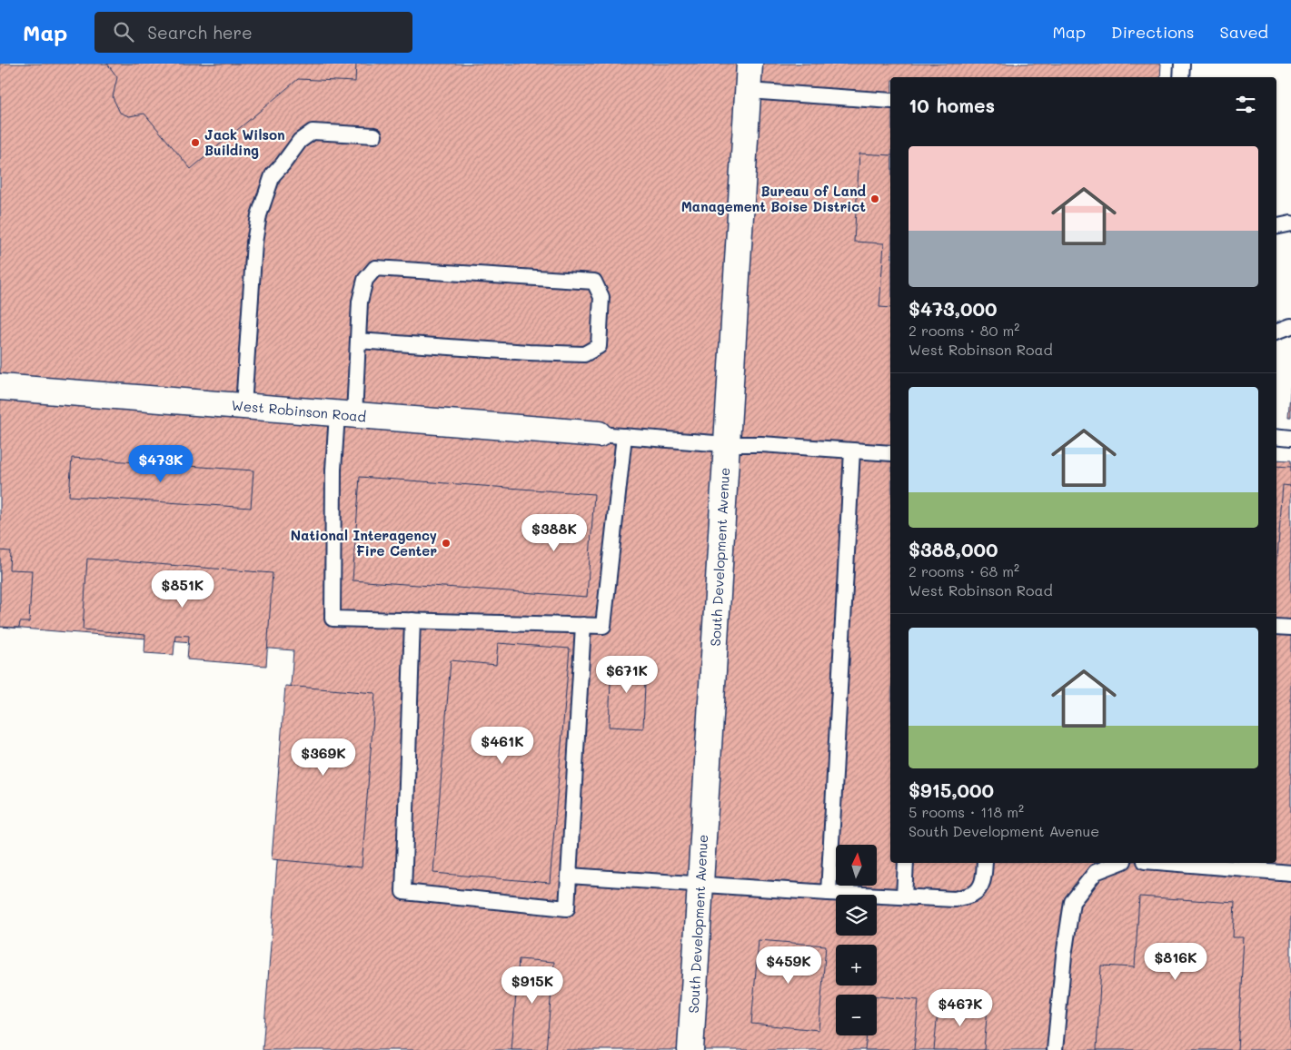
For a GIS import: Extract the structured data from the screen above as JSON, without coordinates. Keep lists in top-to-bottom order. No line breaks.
{"streets":{"street":["West Robinson Road","South Development Avenue"]},"places":["Jack Wilson Building","Bureau of Land Management Boise District","National Interagency Fire Center"],"north":"top","page":{"header":"Map","search":"Search here","nav":["Map","Directions","Saved"],"heading":"10 homes","list":[{"name":"$473,000","note":"2 rooms · 80 m² · West Robinson Road"},{"name":"$388,000","note":"2 rooms · 68 m² · West Robinson Road"},{"name":"$915,000","note":"5 rooms · 118 m² · South Development Avenue"}],"price":["$473K","$388K","$851K","$671K","$461K","$369K","$816K","$459K","$915K","$467K"],"map_buttons":["+","−"]}}
